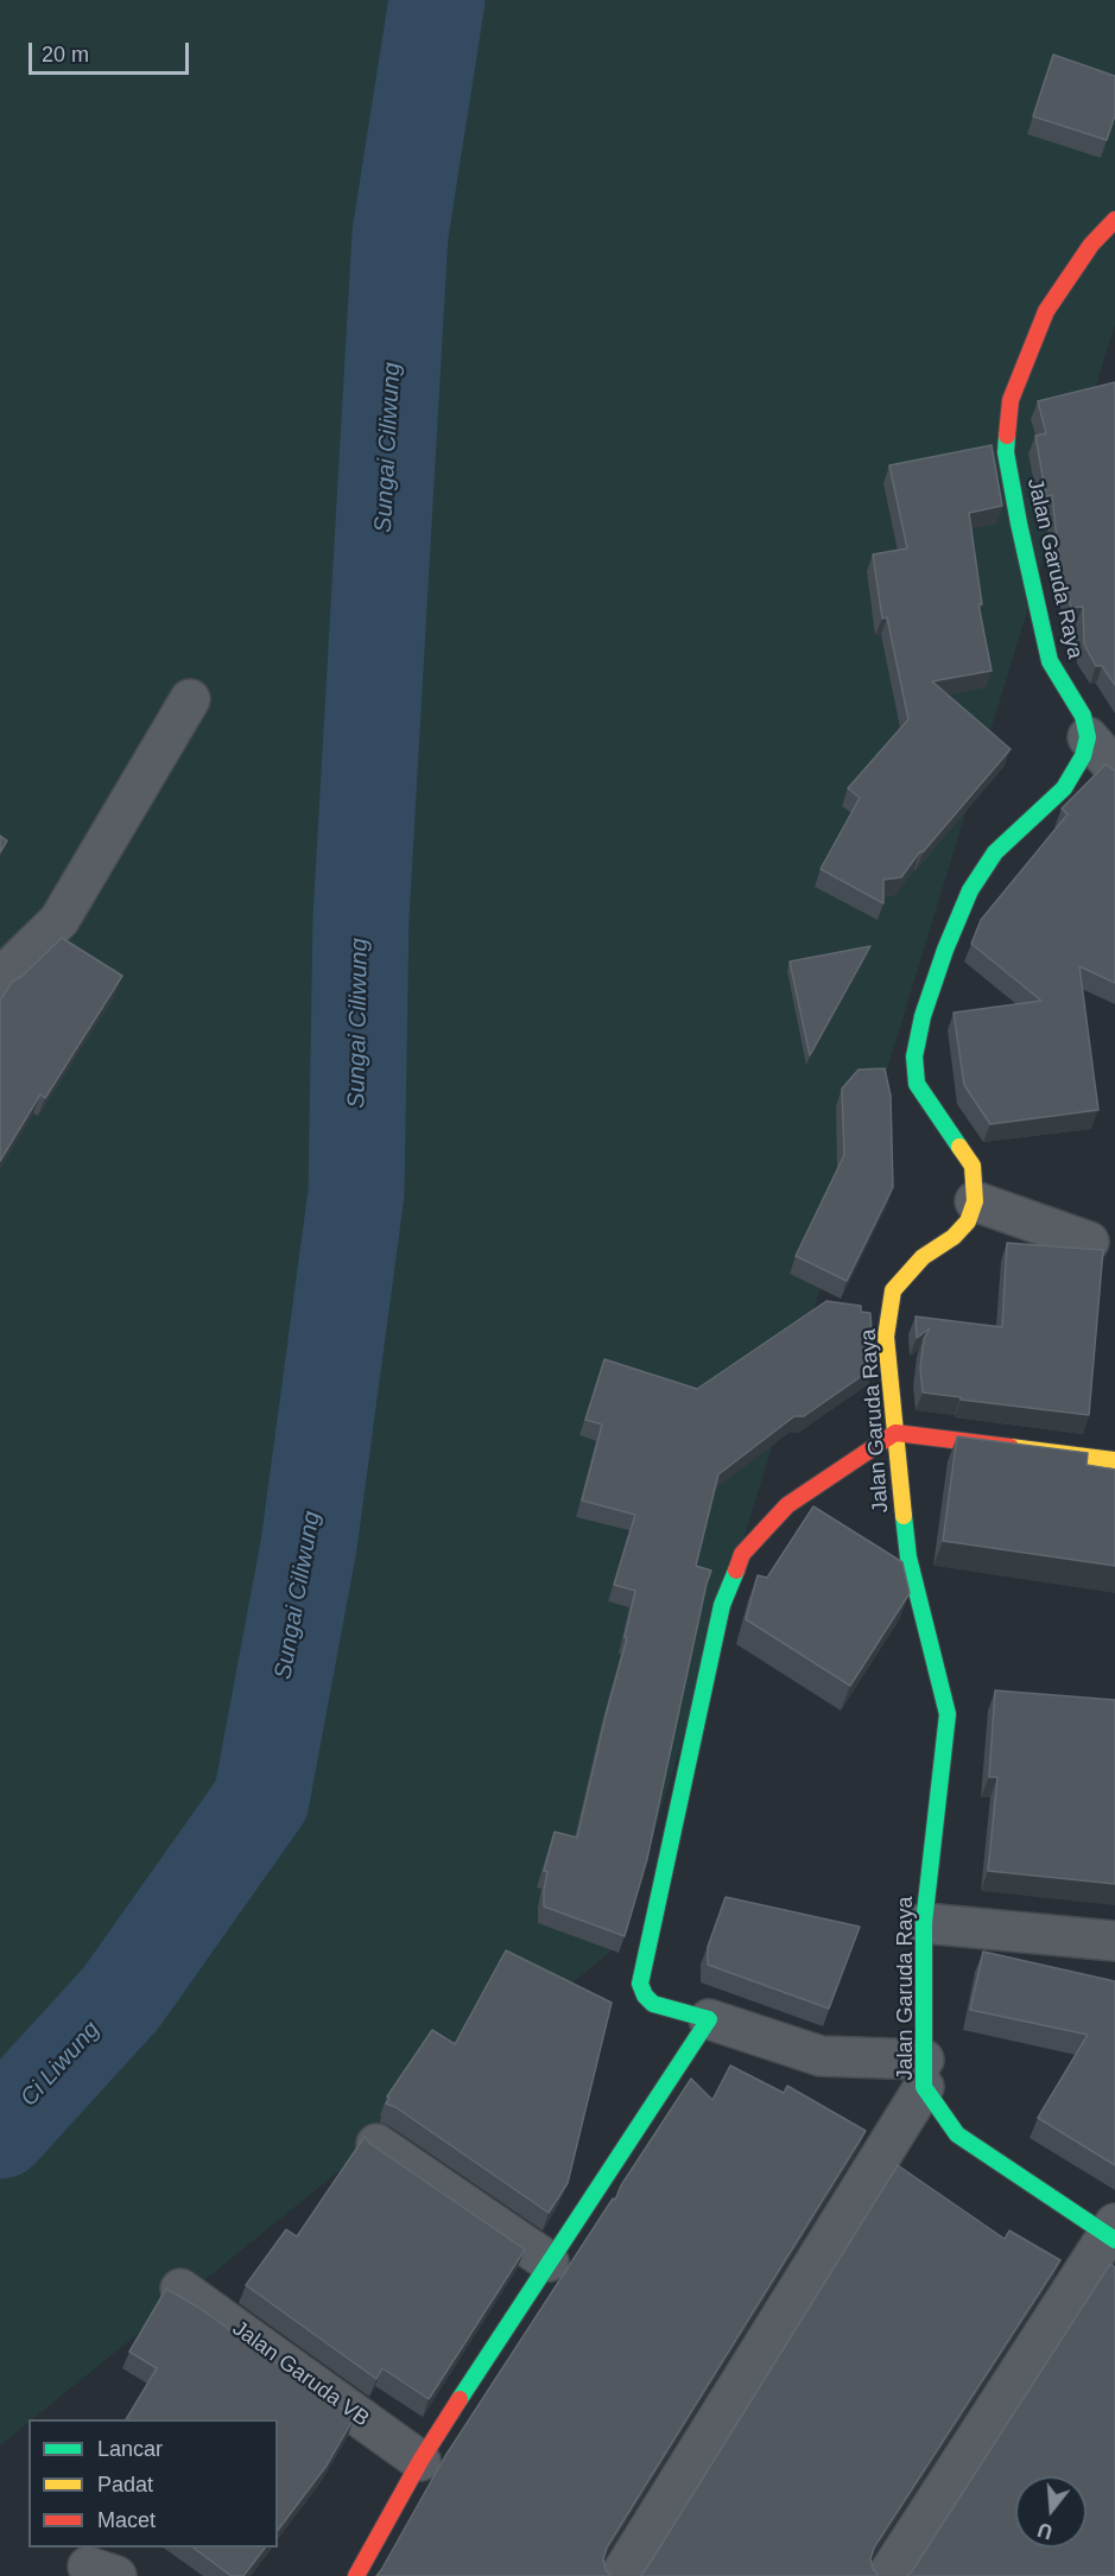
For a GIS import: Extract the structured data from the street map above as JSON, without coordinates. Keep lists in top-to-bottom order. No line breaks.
{"streets":{"street":["Jalan Garuda Raya","Jalan Garuda VB"]},"water":["Sungai Ciliwung","Ci Liwung"],"legend":["Lancar","Padat","Macet"],"scale_bar":"20 m","north":"bottom"}
